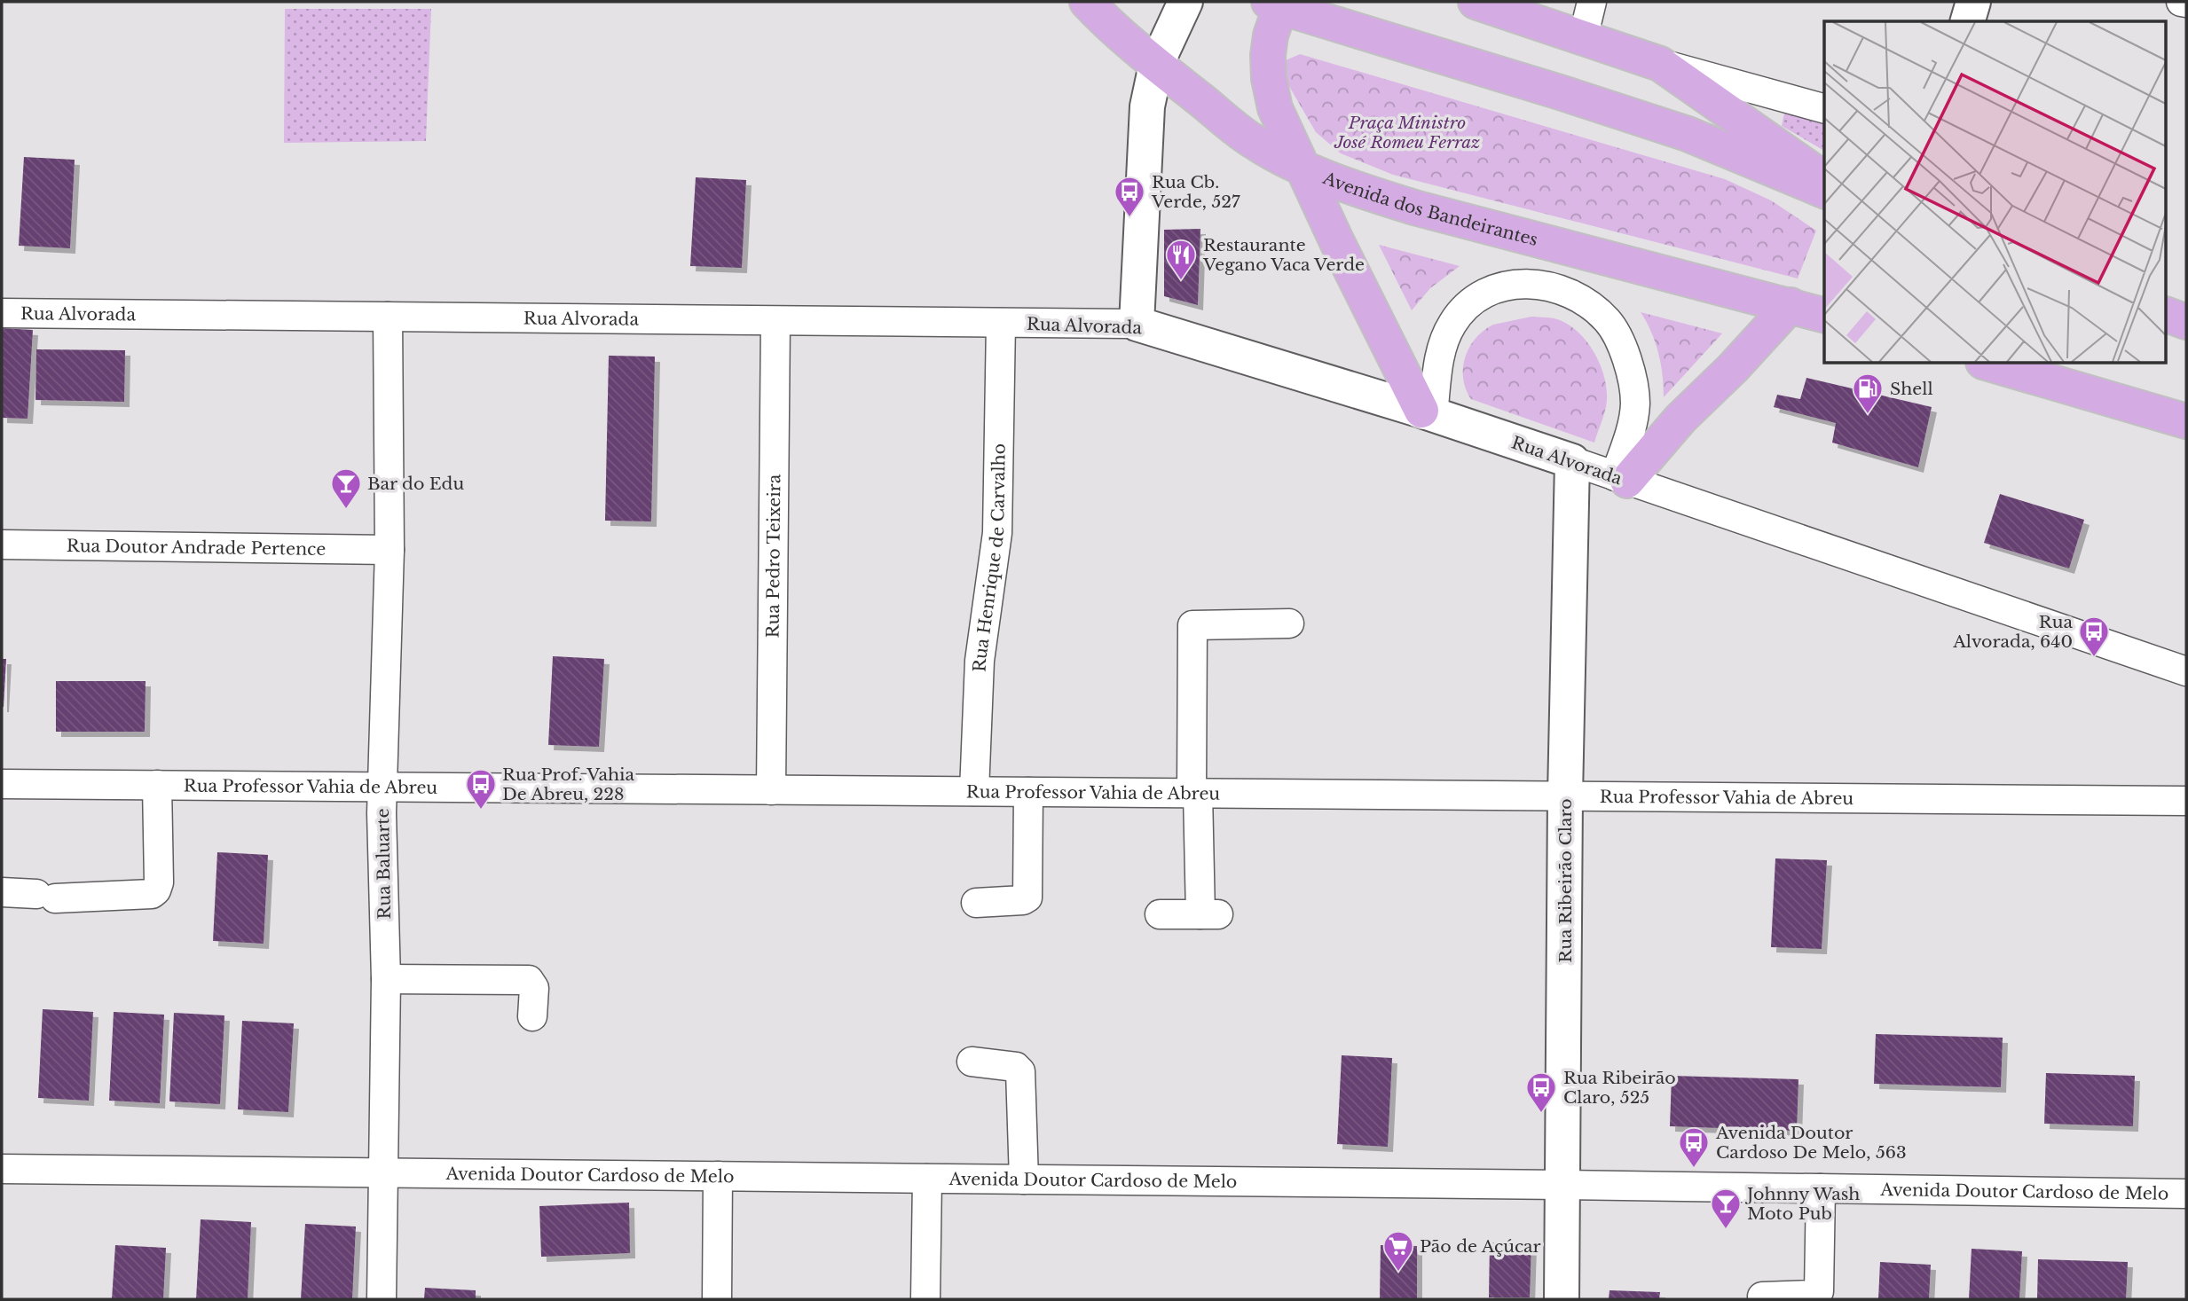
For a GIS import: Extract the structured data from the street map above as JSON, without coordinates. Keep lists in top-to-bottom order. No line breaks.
{"streets":{"highway":["Avenida dos Bandeirantes"],"street":["Rua Alvorada","Rua Doutor Andrade Pertence","Rua Pedro Teixeira","Rua Henrique de Carvalho","Rua Professor Vahia de Abreu","Rua Baluarte","Rua Ribeirão Claro","Avenida Doutor Cardoso de Melo"]},"crossings":[["Rua Alvorada","Rua Pedro Teixeira"],["Rua Alvorada","Rua Henrique de Carvalho"],["Rua Alvorada","Rua Baluarte"],["Rua Alvorada","Rua Ribeirão Claro"],["Rua Doutor Andrade Pertence","Rua Baluarte"],["Rua Pedro Teixeira","Rua Professor Vahia de Abreu"],["Rua Henrique de Carvalho","Rua Professor Vahia de Abreu"],["Rua Professor Vahia de Abreu","Rua Baluarte"],["Rua Professor Vahia de Abreu","Rua Ribeirão Claro"],["Rua Baluarte","Avenida Doutor Cardoso de Melo"],["Rua Ribeirão Claro","Avenida Doutor Cardoso de Melo"]],"parks":["Praça Ministro José Romeu Ferraz"],"places":{"bus stop":["Rua Cb. Verde, 527","Rua Alvorada, 640","Rua Prof. Vahia De Abreu, 228","Rua Ribeirão Claro, 525","Avenida Doutor Cardoso De Melo, 563"],"restaurant":["Restaurante Vegano Vaca Verde"],"fuel station":["Shell"],"bar":["Bar do Edu","Johnny Wash Moto Pub"],"supermarket":["Pão de Açúcar"]}}
